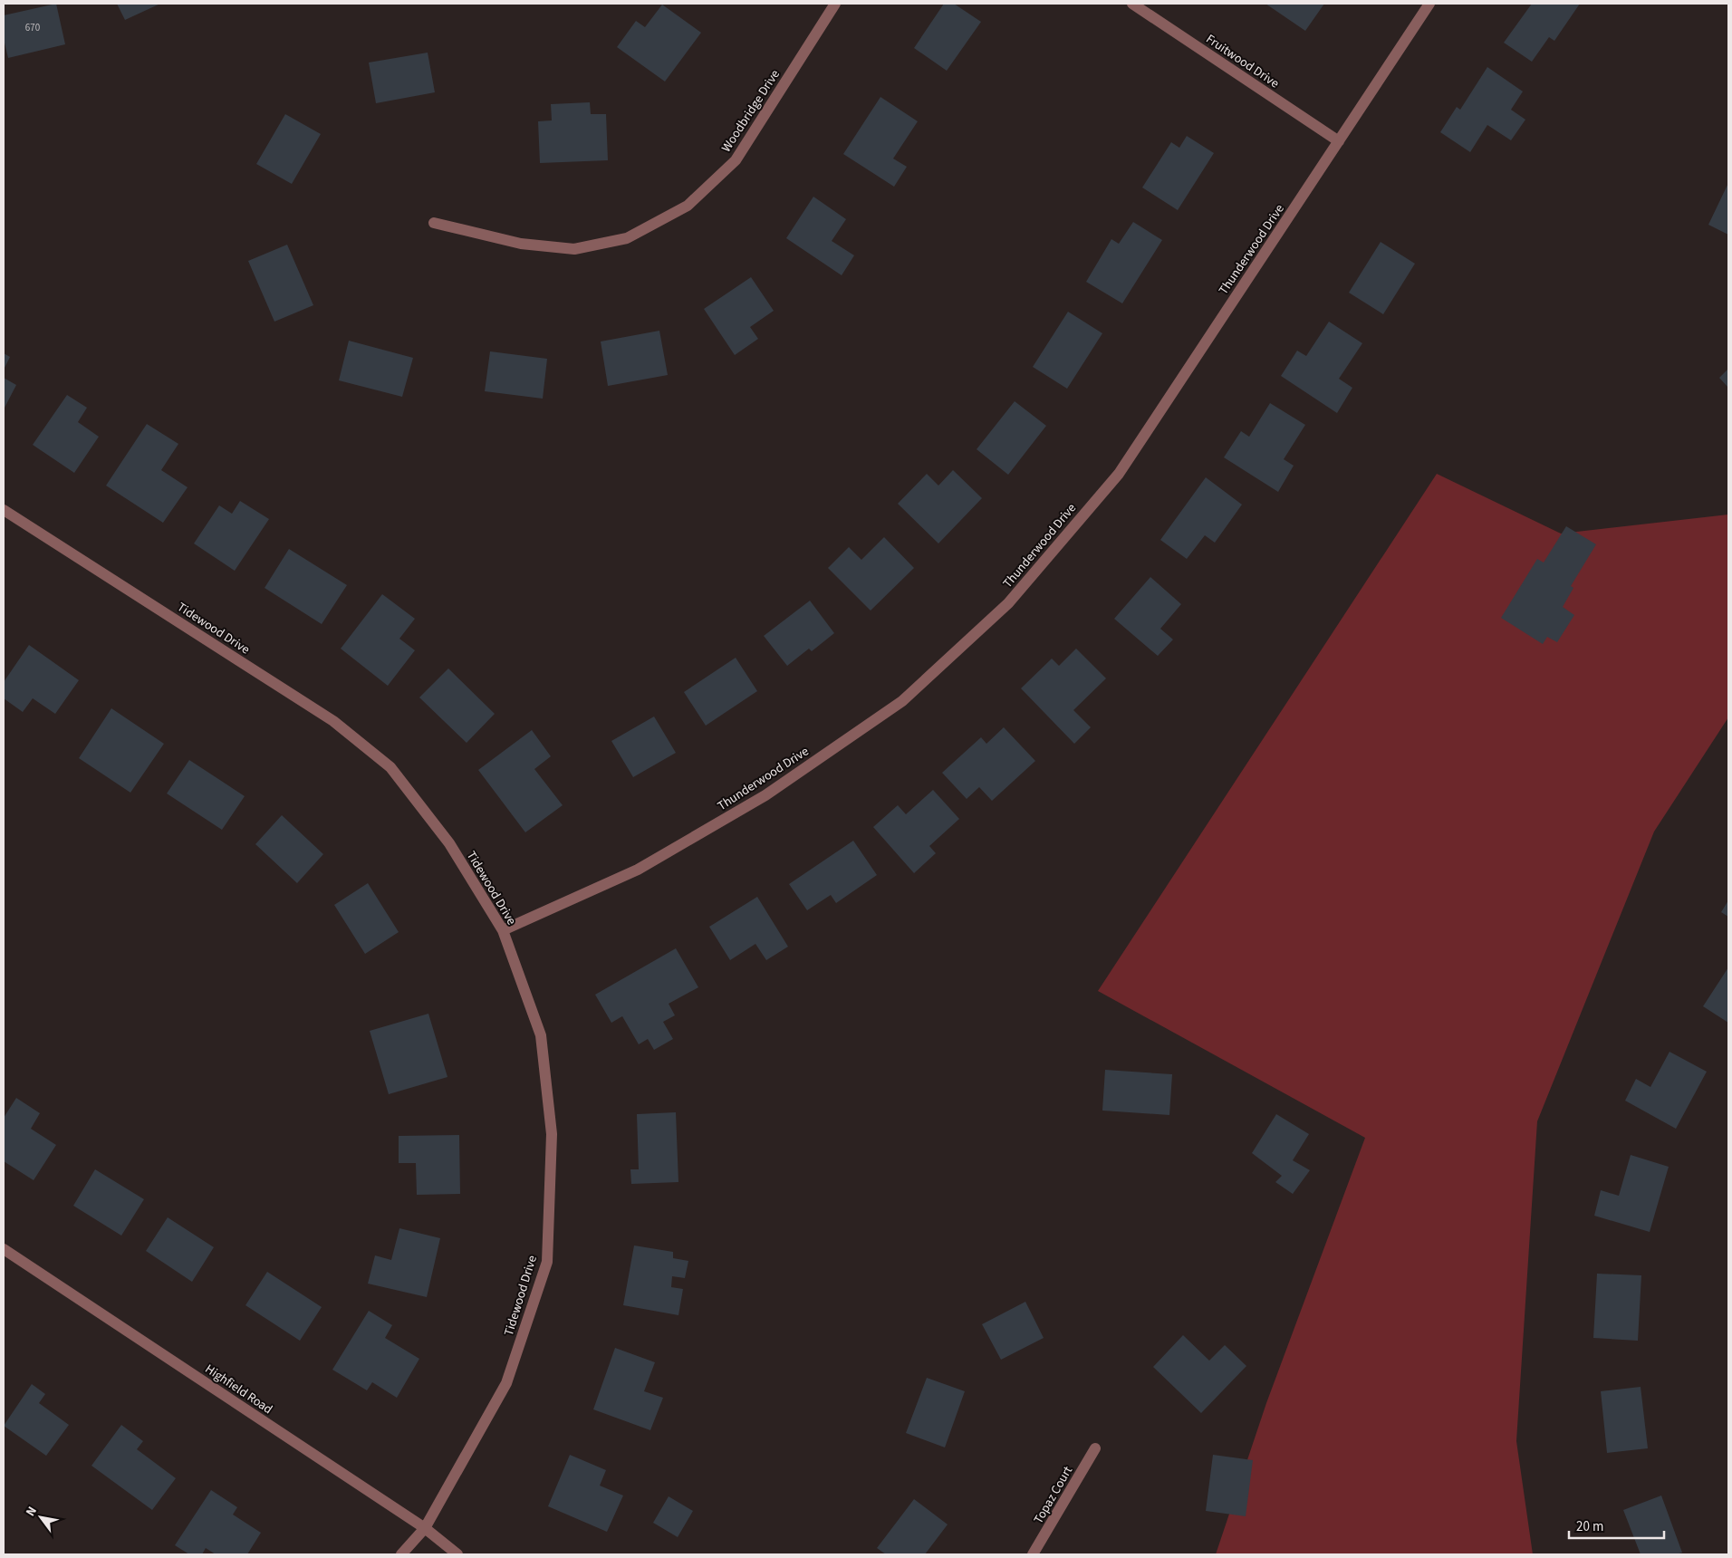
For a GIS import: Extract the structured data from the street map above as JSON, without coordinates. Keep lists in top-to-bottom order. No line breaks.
{"streets":{"street":["Fruitwood Drive","Woodbridge Drive","Thunderwood Drive","Tidewood Drive","Highfield Road","Topaz Court"]},"crossings":[["Fruitwood Drive","Thunderwood Drive"],["Thunderwood Drive","Tidewood Drive"],["Tidewood Drive","Highfield Road"]],"house_numbers":["670"],"scale_bar":"20 m","north":"top left"}
